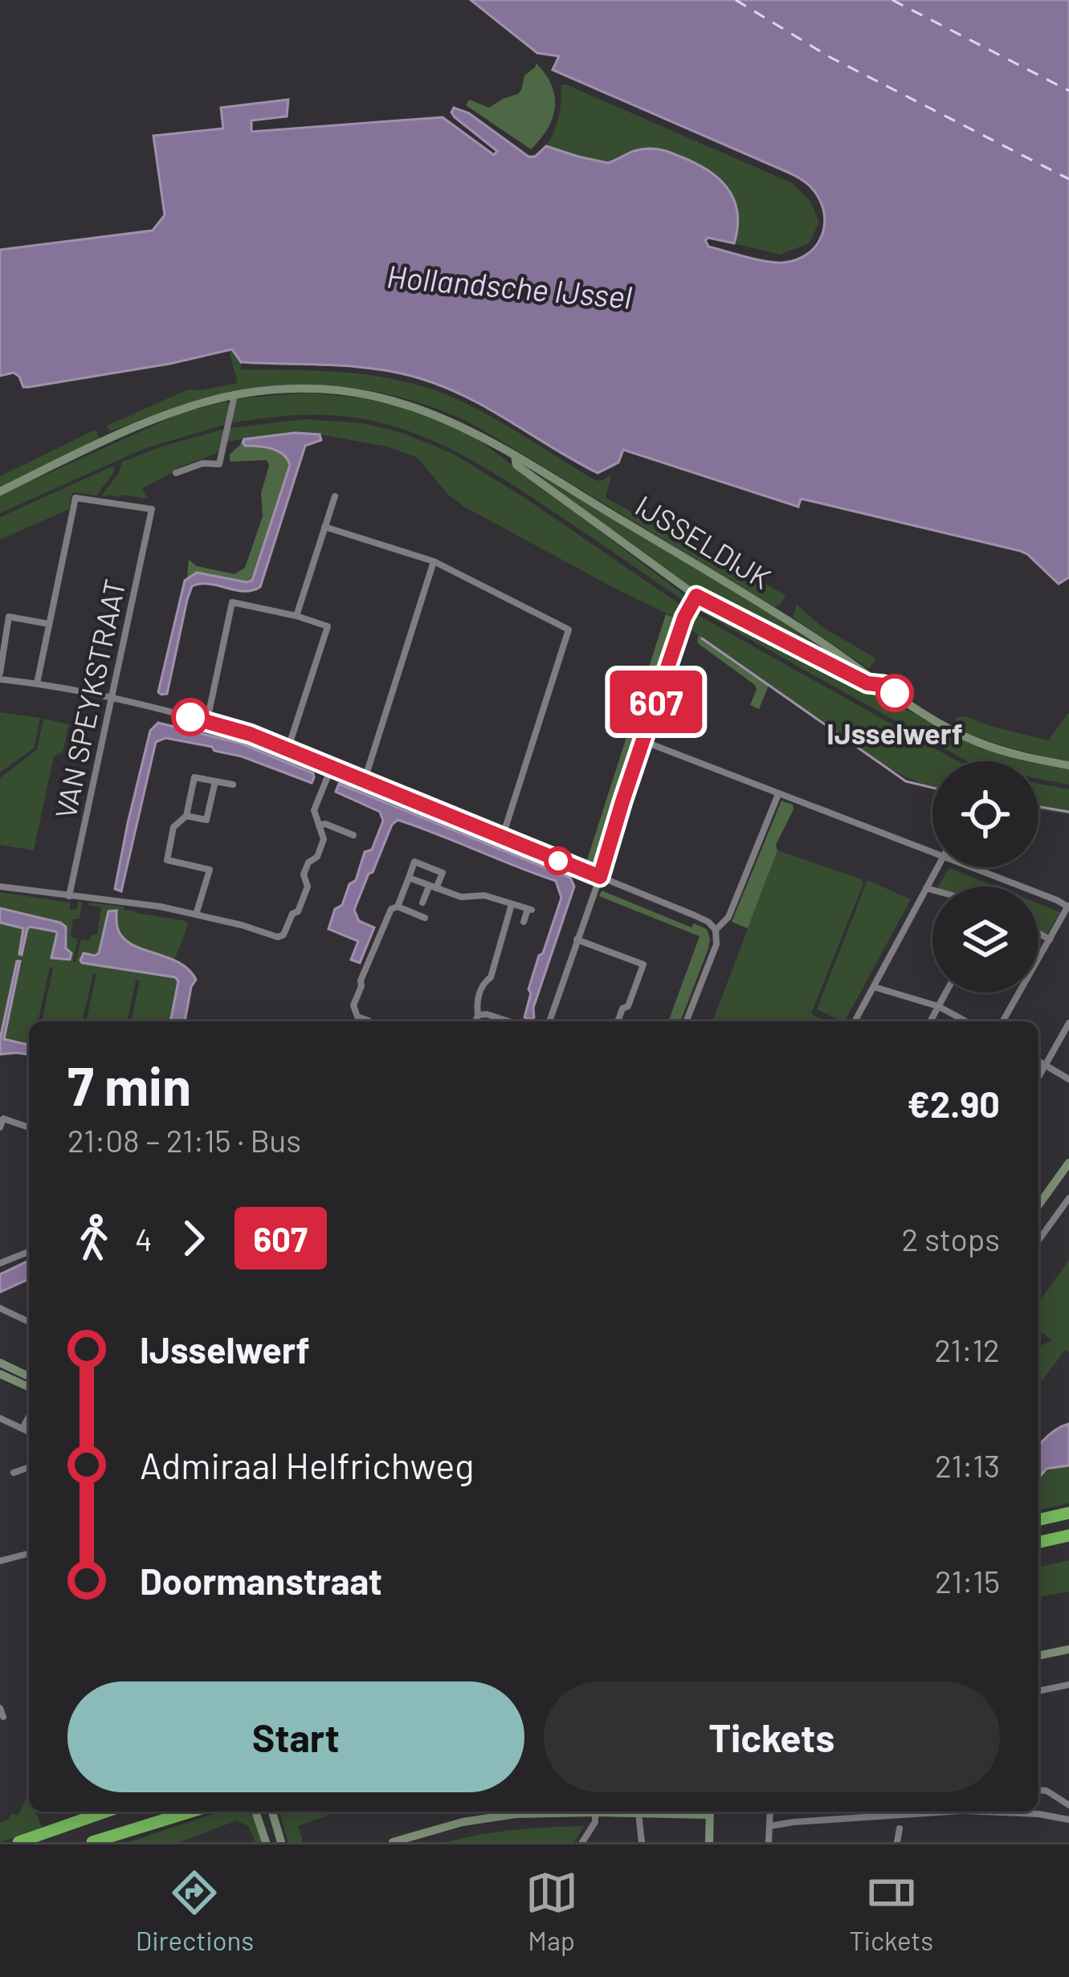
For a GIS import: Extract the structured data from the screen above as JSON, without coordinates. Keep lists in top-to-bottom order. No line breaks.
{"streets":{"street":["IJSSELDIJK","VAN SPEYKSTRAAT"]},"water":["Hollandsche IJssel"],"places":["IJsselwerf"],"lines":["bus line 607"],"page":{"on_map":"607","heading":["7 min","21:08 – 21:15 · Bus","€2.90"],"legs":["4","607","2 stops"],"list":[{"name":"IJsselwerf","value":"21:12"},{"name":"Admiraal Helfrichweg","value":"21:13"},{"name":"Doormanstraat","value":"21:15"}],"buttons":["Start","Tickets"],"tabs":["Directions","Map","Tickets"]}}
